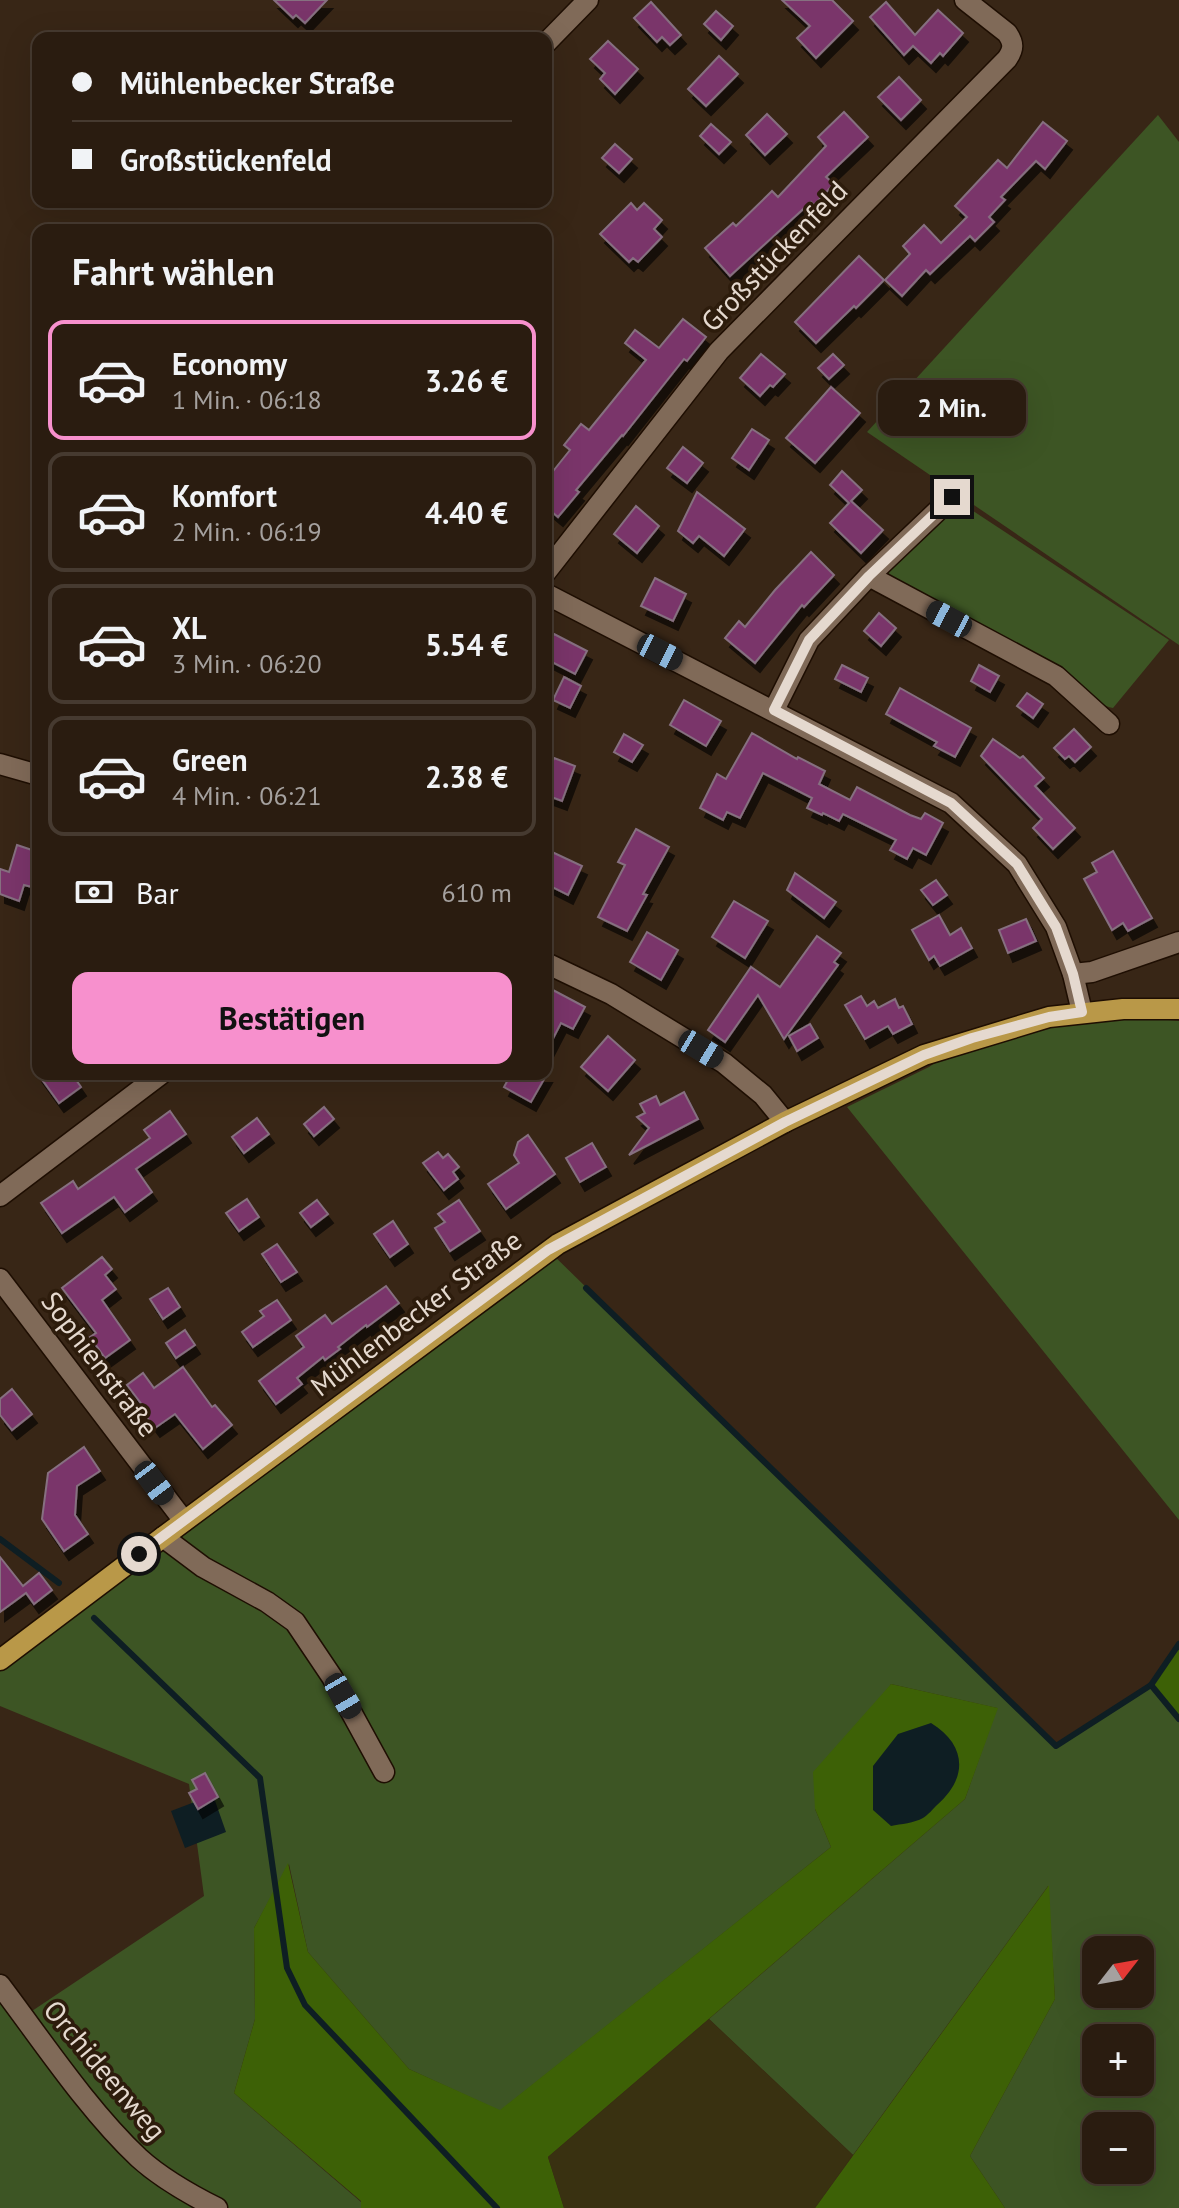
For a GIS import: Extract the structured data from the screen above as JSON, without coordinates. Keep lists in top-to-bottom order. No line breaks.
{"streets":{"main road":["Mühlenbecker Straße"],"street":["Großstückenfeld","Sophienstraße","Orchideenweg"]},"crossings":[["Mühlenbecker Straße","Sophienstraße"]],"north":"top right","page":{"banner":["Mühlenbecker Straße","Großstückenfeld"],"heading":"Fahrt wählen","list":[{"name":"Economy","note":"1 Min. · 06:18","value":"3.26 €"},{"name":"Komfort","note":"2 Min. · 06:19","value":"4.40 €"},{"name":"XL","note":"3 Min. · 06:20","value":"5.54 €"},{"name":"Green","note":"4 Min. · 06:21","value":"2.38 €"}],"bubble":"2 Min.","pay":["Bar","610 m"],"buttons":"Bestätigen","map_buttons":["+","−"]}}
